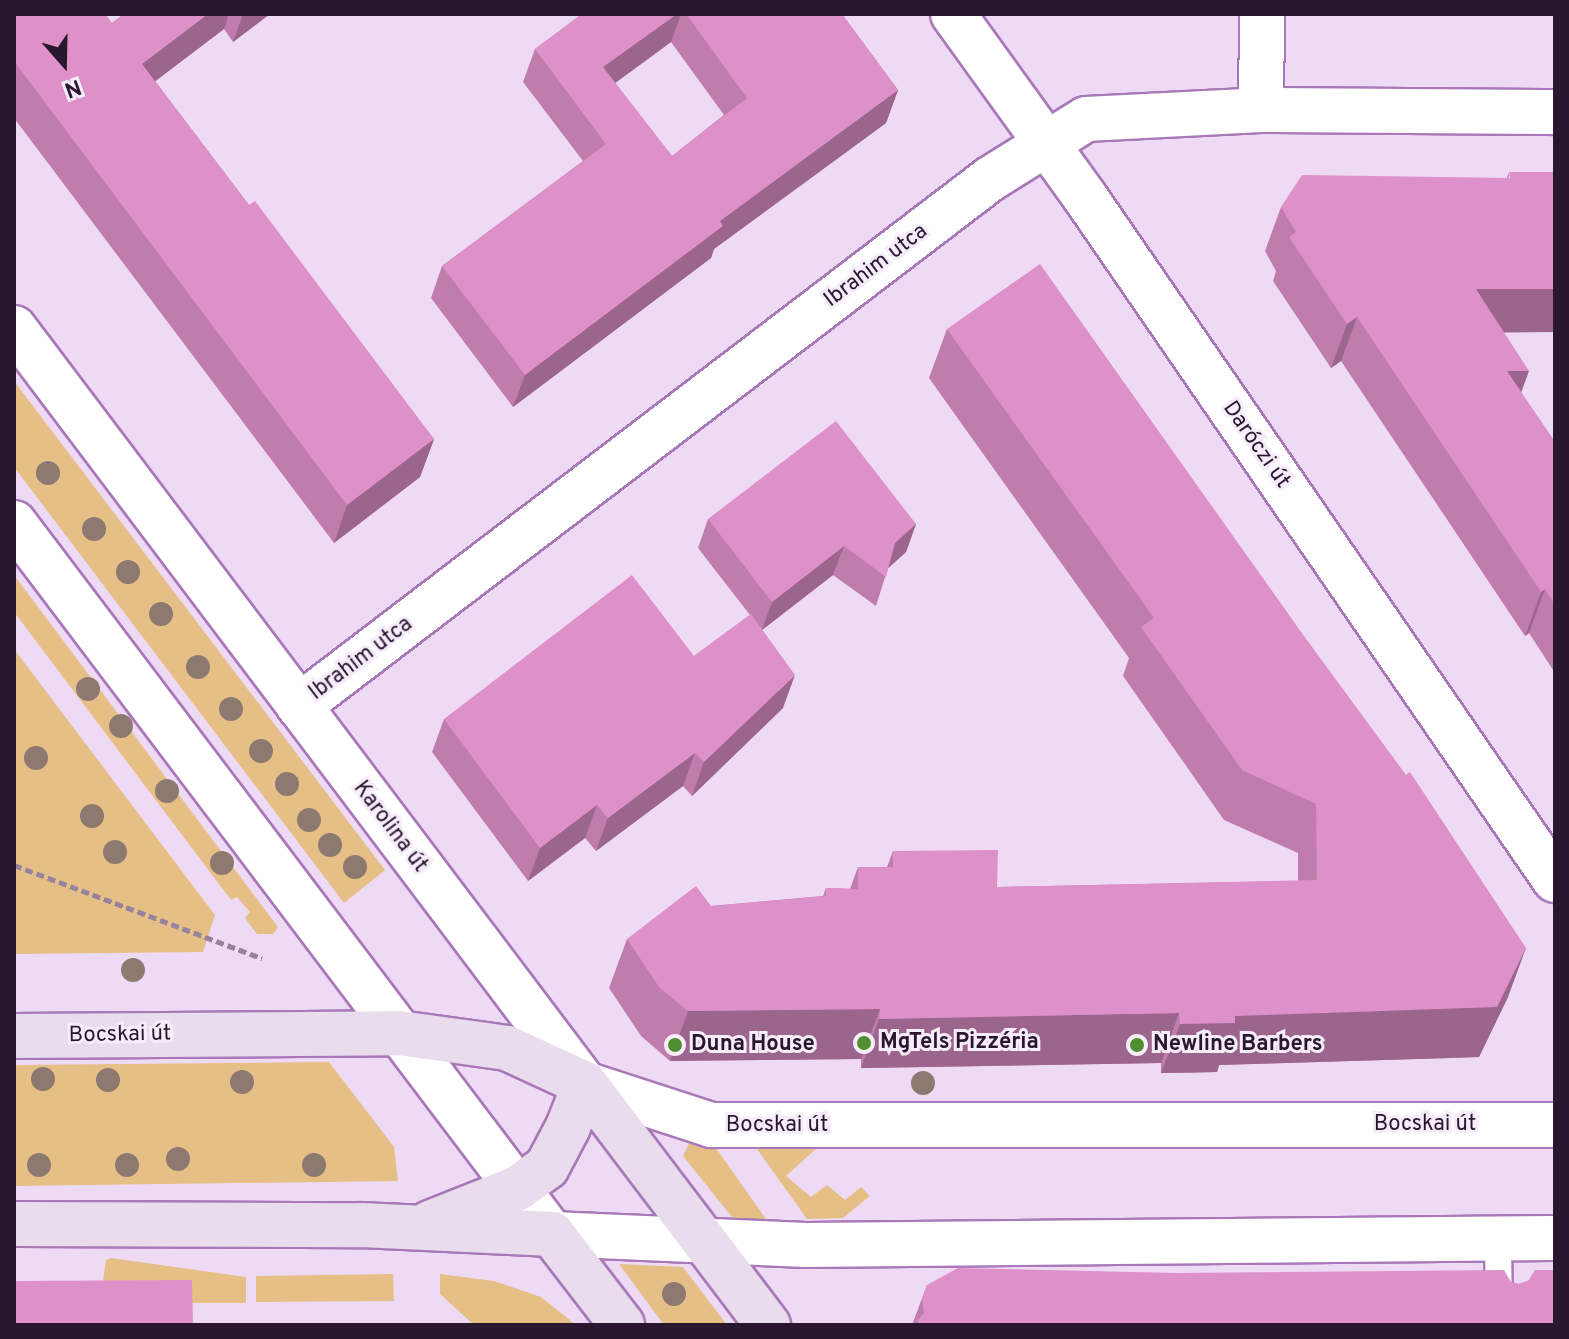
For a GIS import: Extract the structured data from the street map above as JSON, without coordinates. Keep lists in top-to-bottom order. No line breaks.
{"streets":{"main road":["Karolina út","Bocskai út"],"street":["Ibrahim utca","Daróczi út"]},"crossings":[["Ibrahim utca","Daróczi út"],["Ibrahim utca","Karolina út"],["Karolina út","Bocskai út"]],"places":["MgTels Pizzéria","Duna House","Newline Barbers"],"north":"bottom"}
